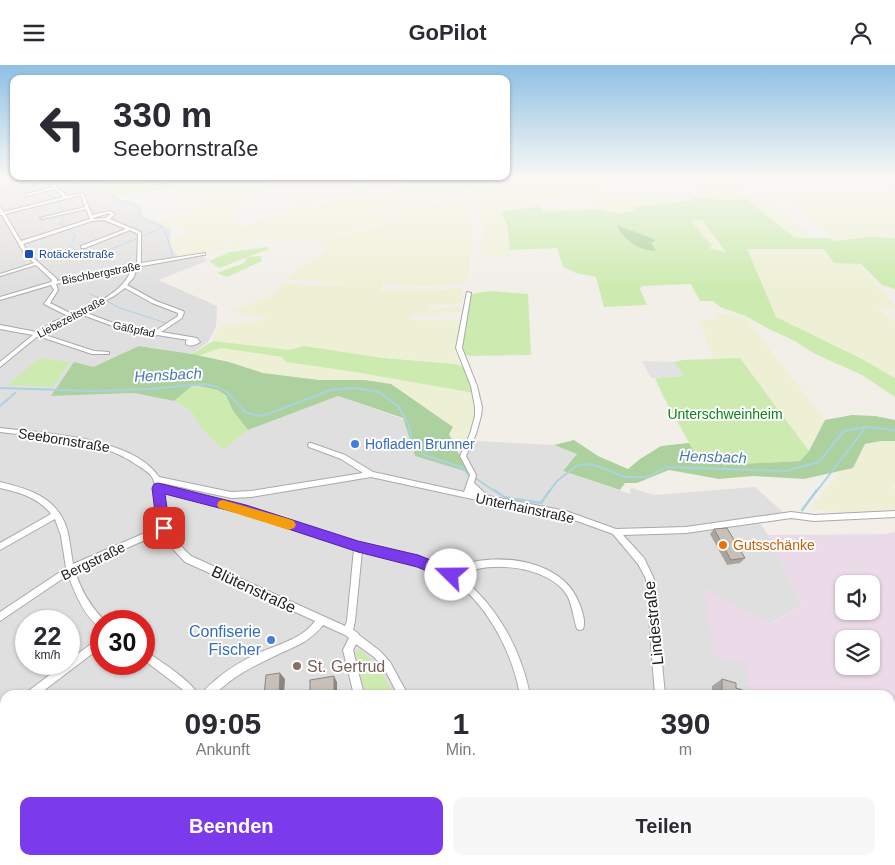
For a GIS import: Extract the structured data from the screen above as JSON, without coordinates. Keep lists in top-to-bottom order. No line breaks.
{"streets":{"street":["Bischbergstraße","Liebezeitstraße","Gäßpfad","Seebornstraße","Unterhainstraße","Bergstraße","Blütenstraße","Lindestraße"]},"crossings":[["Liebezeitstraße","Gäßpfad"],["Seebornstraße","Unterhainstraße"],["Unterhainstraße","Lindestraße"],["Bergstraße","Blütenstraße"]],"water":["Hensbach"],"parks":["Unterschweinheim"],"places":{"transit":["Rotäckerstraße"],"other":["Hofladen Brunner","Gutsschänke","Confiserie Fischer","St. Gertrud"]},"page":{"header":"GoPilot","turn":["330 m","Seebornstraße"],"speed":"22 km/h","limit":"30","eta":["09:05","Ankunft","1","Min.","390","m"],"buttons":["Beenden","Teilen"]}}
